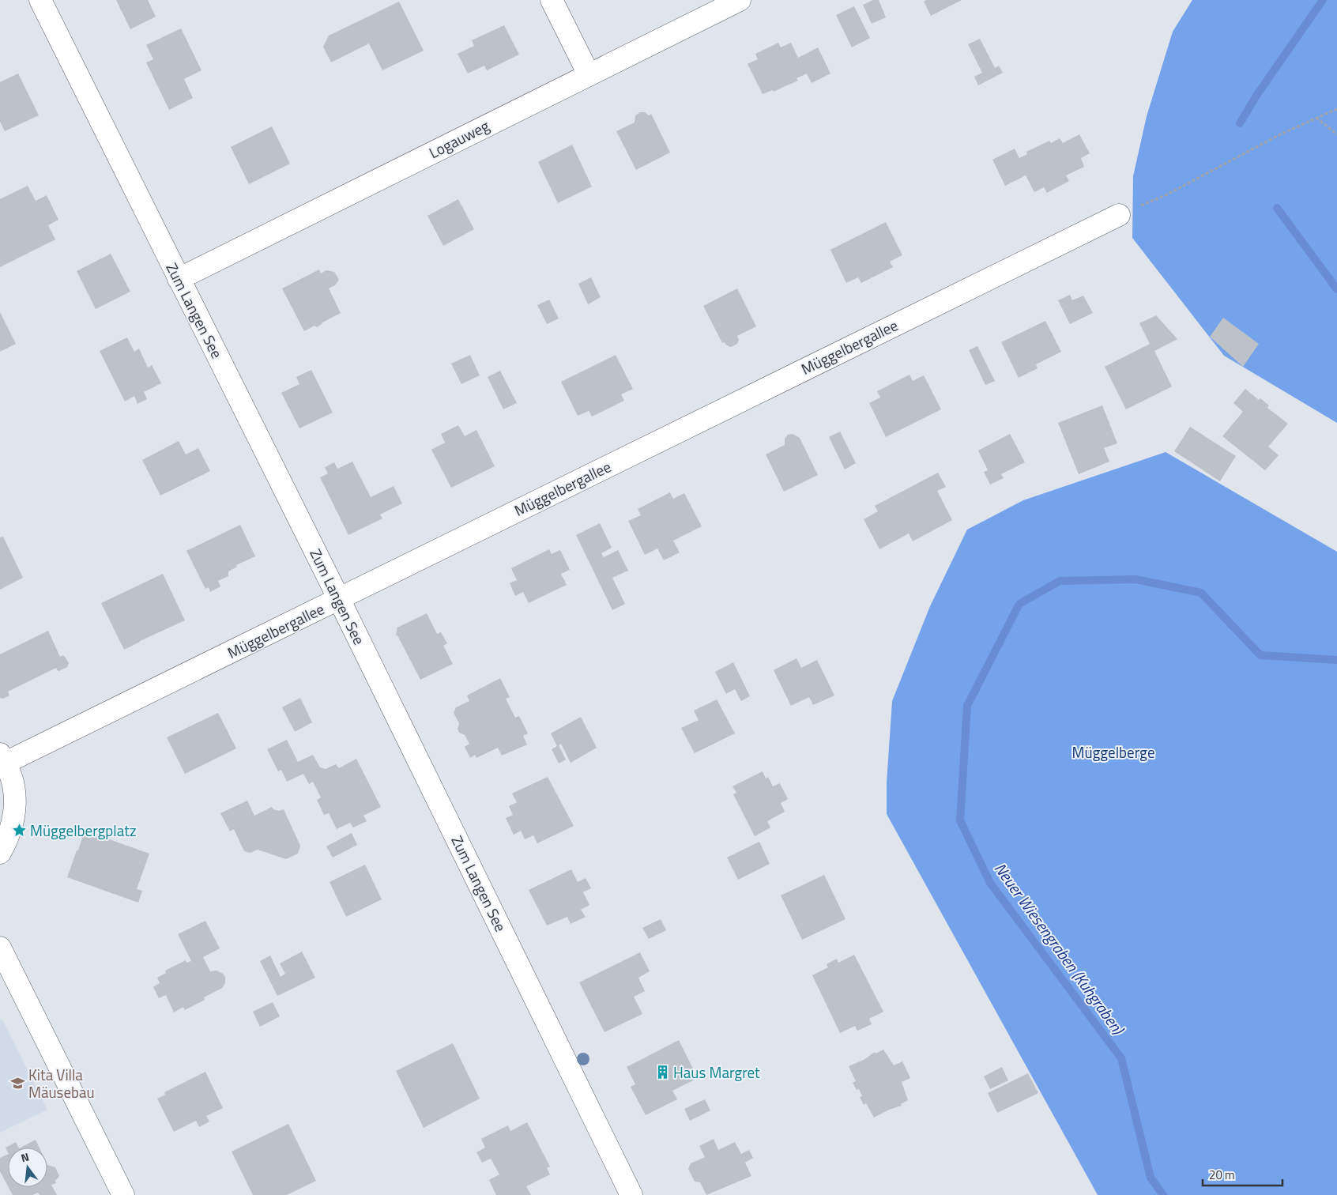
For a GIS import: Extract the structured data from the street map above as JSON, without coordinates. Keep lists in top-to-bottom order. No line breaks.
{"streets":{"street":["Logauweg","Zum Langen See","Müggelbergallee"]},"crossings":[["Logauweg","Zum Langen See"],["Zum Langen See","Müggelbergallee"]],"water":["Neuer Wiesengraben (Kuhgraben)"],"parks":["Müggelberge"],"places":{"place":["Müggelbergplatz"],"building":["Haus Margret"],"school or university":["Kita Villa Mäusebau"]},"scale_bar":"20 m","north":"top"}
